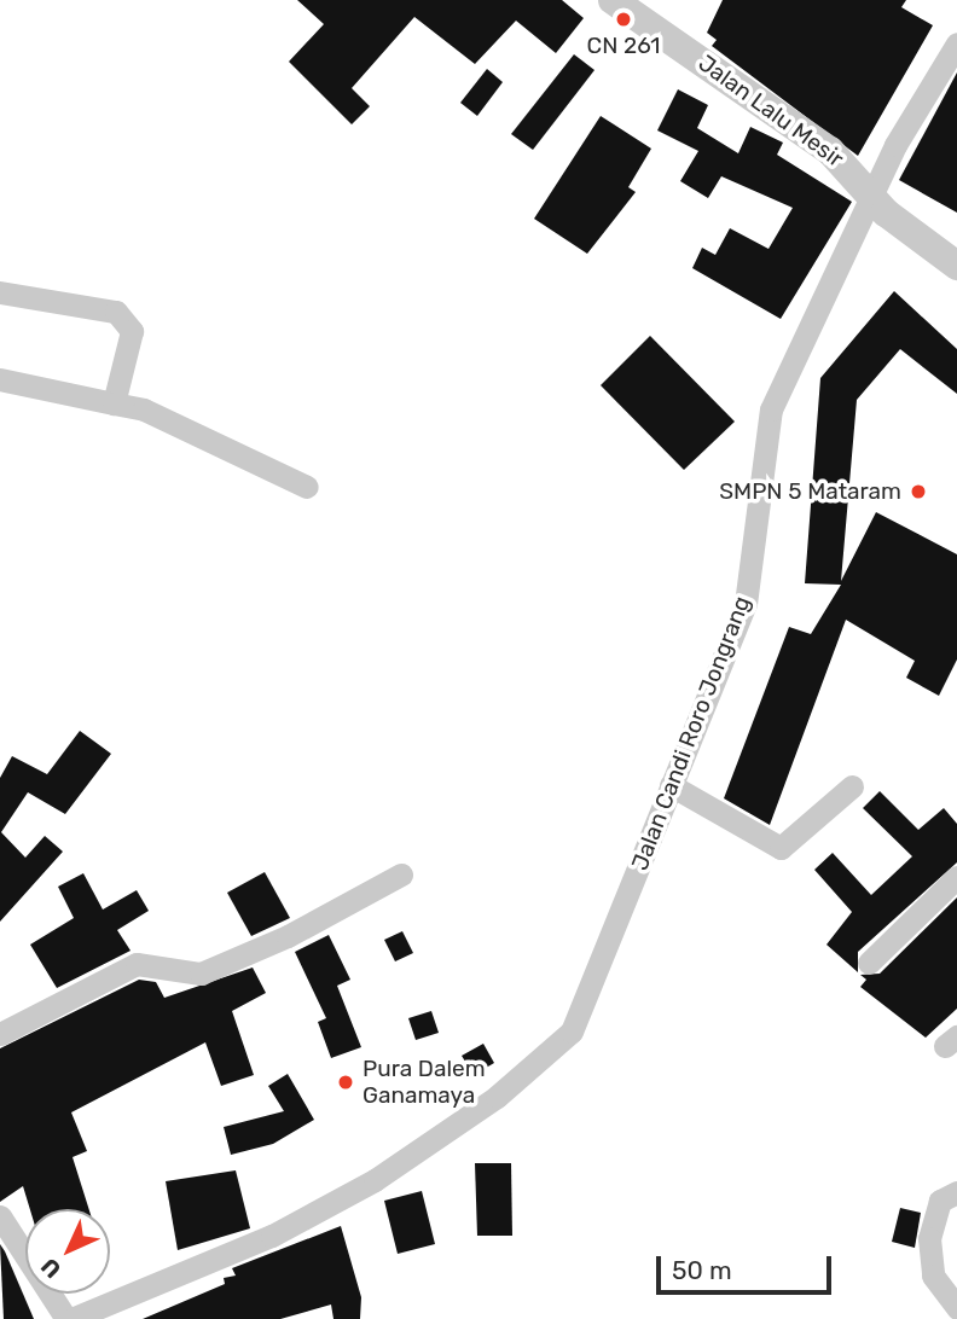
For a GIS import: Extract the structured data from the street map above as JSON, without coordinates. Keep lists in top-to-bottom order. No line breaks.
{"streets":{"street":["Jalan Lalu Mesir","Jalan Candi Roro Jongrang"]},"crossings":[["Jalan Lalu Mesir","Jalan Candi Roro Jongrang"]],"places":["CN 261","SMPN 5 Mataram","Pura Dalem Ganamaya"],"scale_bar":"50 m","north":"bottom left"}
